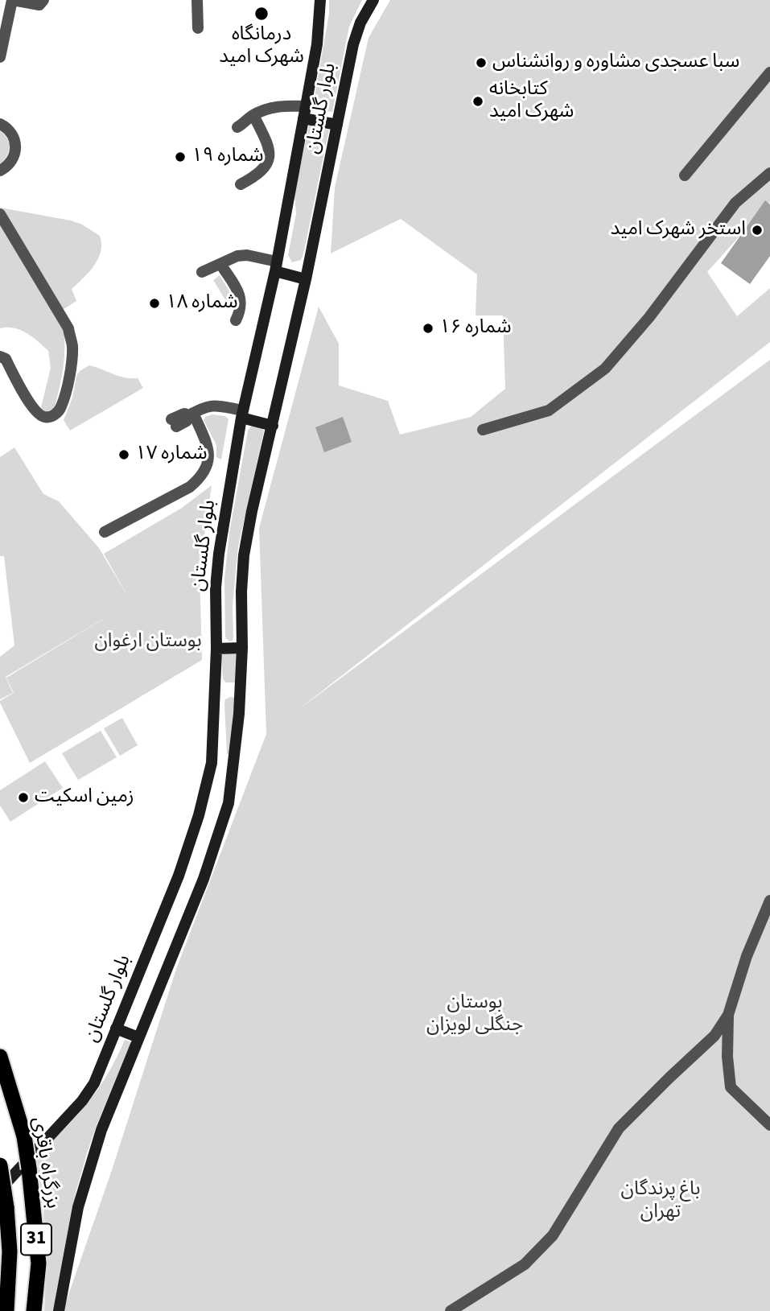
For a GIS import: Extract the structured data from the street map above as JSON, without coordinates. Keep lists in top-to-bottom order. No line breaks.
{"streets":{"highway":["بزرگراه باقری","31"],"main road":["بلوار گلستان"]},"parks":["بوستان ارغوان","بوستان جنگلی لویزان","باغ پرندگان تهران"],"places":["درمانگاه شهرک امید","سبا عسجدی مشاوره و روانشناس","کتابخانه شهرک امید","شماره ۱۹","استخر شهرک امید","شماره ۱۸","شماره ۱۶","شماره ۱۷","زمین اسکیت"]}
